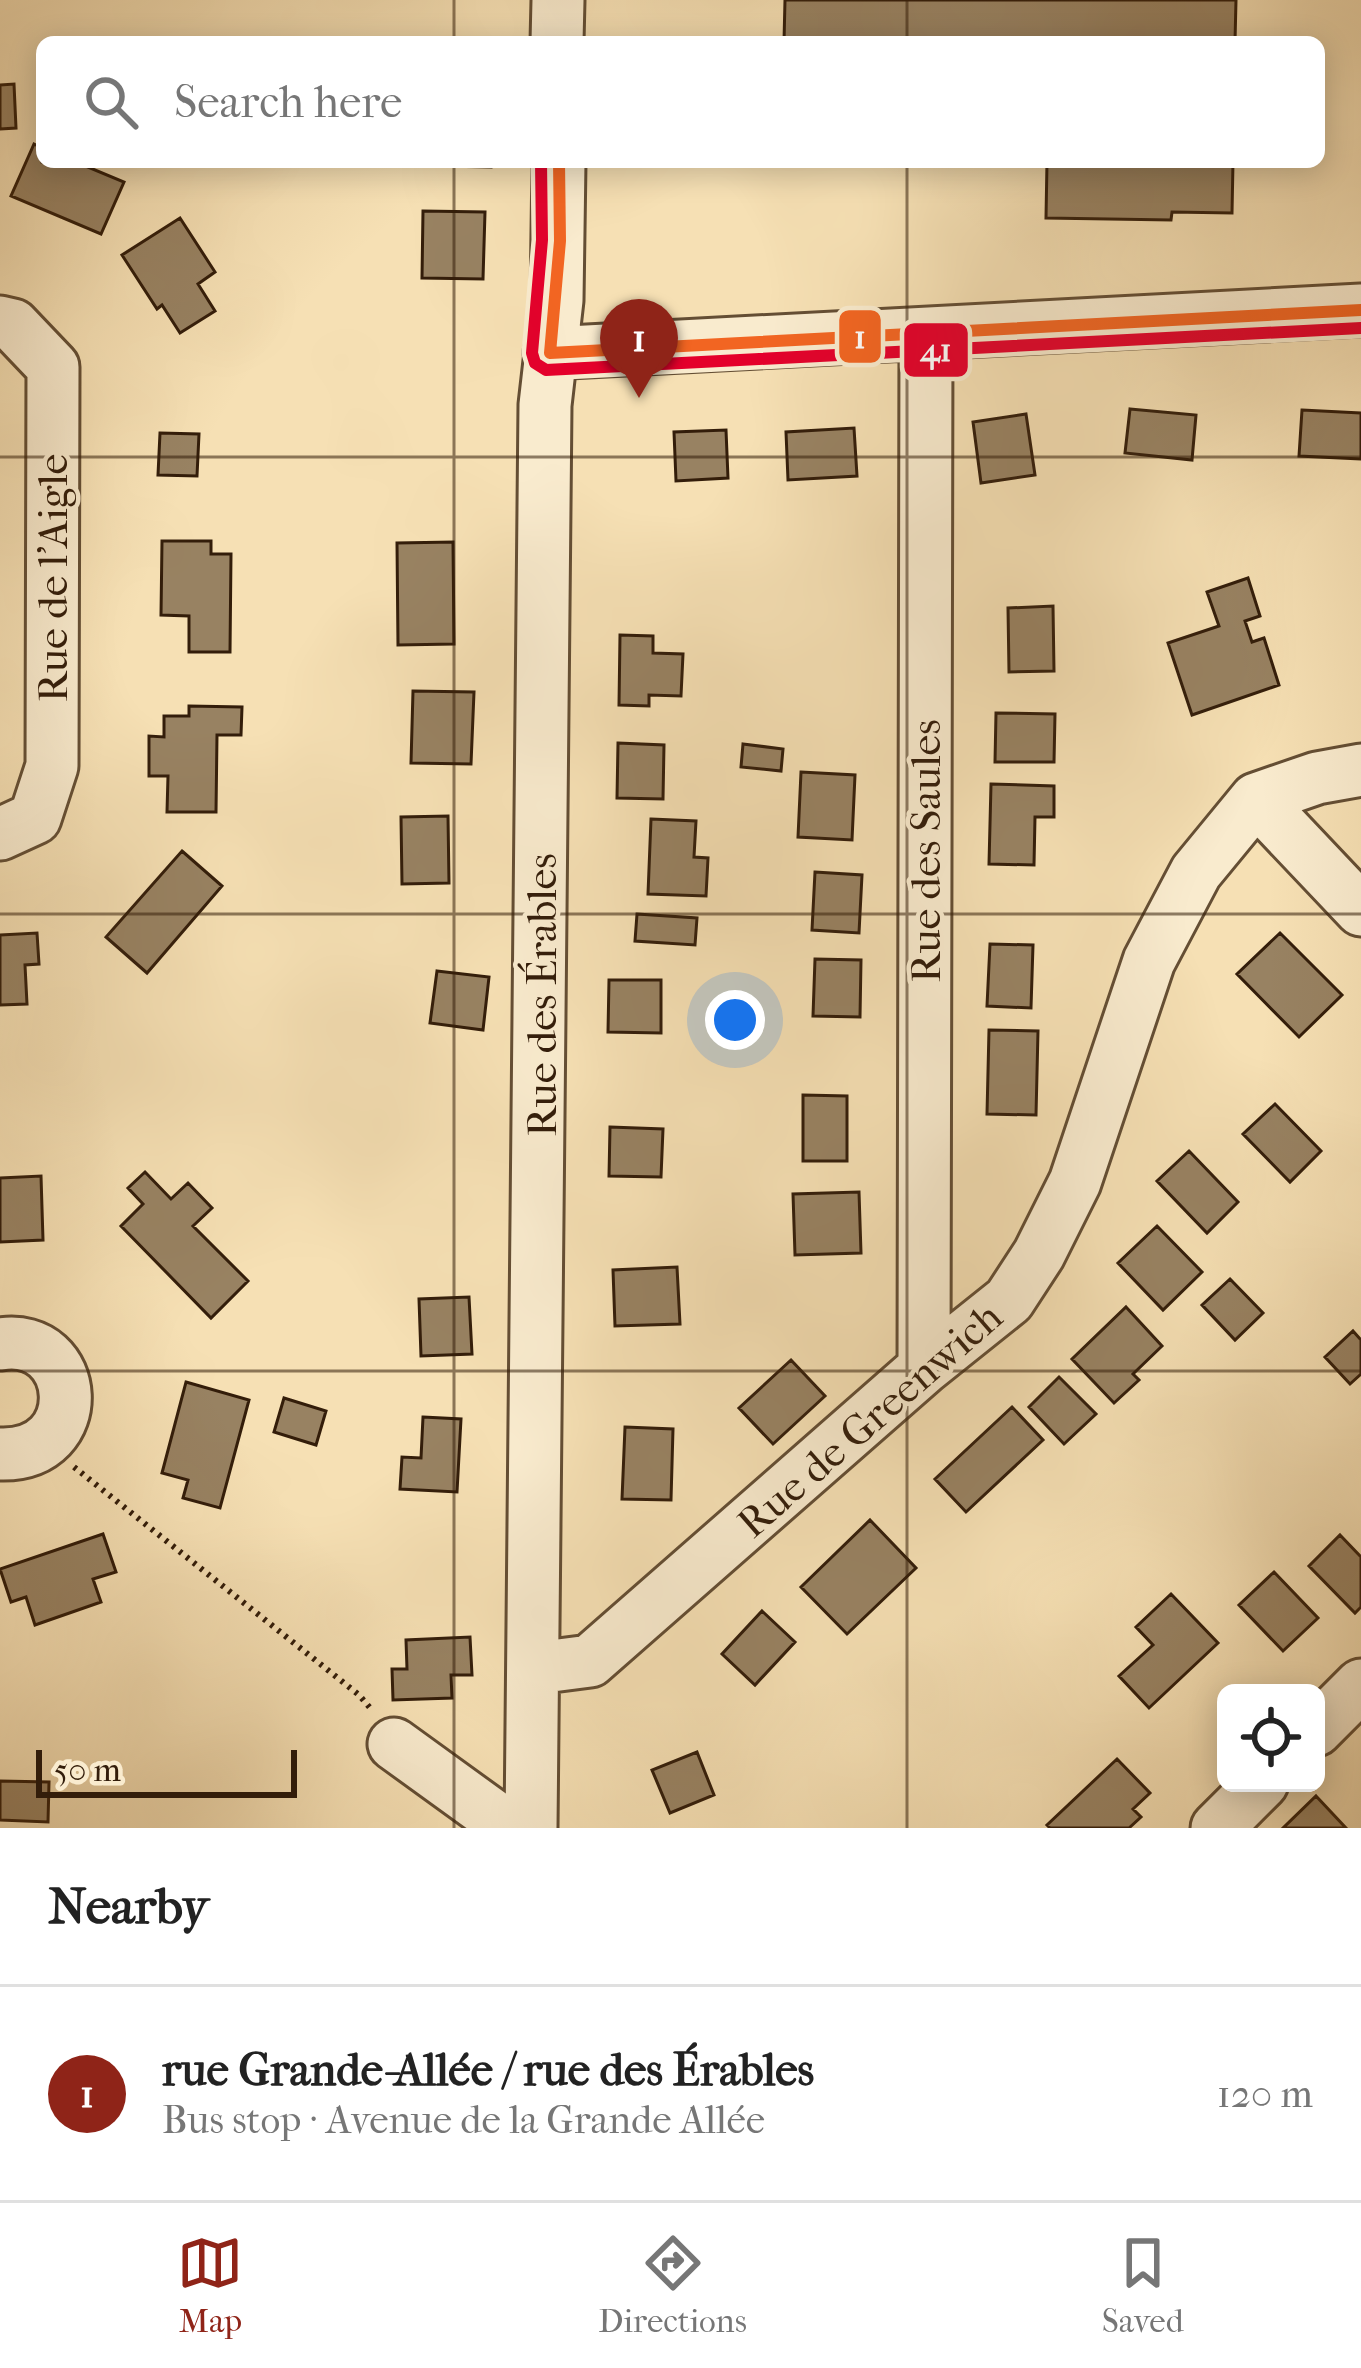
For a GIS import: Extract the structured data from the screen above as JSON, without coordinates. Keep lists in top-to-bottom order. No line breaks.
{"streets":{"street":["Rue de l'Aigle","Rue des Saules","Rue des Érables","Rue de Greenwich"]},"crossings":[["Rue des Saules","Rue de Greenwich"],["Rue des Érables","Rue de Greenwich"]],"lines":["transit line 1","transit line 41"],"scale_bar":"50 m","page":{"search":"Search here","pins":"1","scale":"50 m","heading":"Nearby","list":[{"mark":"1","name":"rue Grande-Allée / rue des Érables","note":"Bus stop · Avenue de la Grande Allée","value":"120 m"}],"nav":["Map","Directions","Saved"]}}
